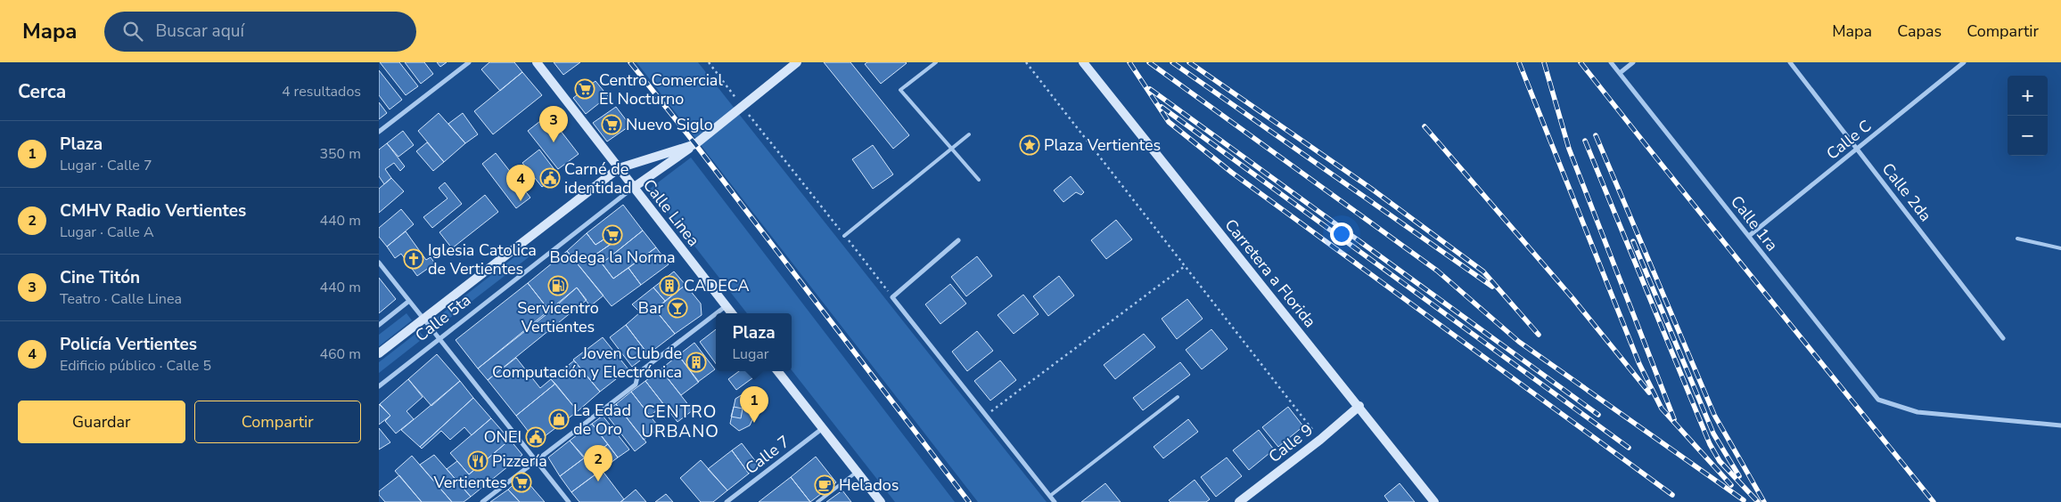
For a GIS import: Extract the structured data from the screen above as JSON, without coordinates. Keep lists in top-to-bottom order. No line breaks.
{"streets":{"main road":["Calle Linea","Carretera a Florida","Calle 5ta","Calle 9"],"street":["Calle C","Calle 2da","Calle 1ra","Calle 7"]},"crossings":[["Calle C","Calle 2da"],["Calle C","Calle 1ra"],["Calle Linea","Calle 5ta"],["Carretera a Florida","Calle 9"]],"districts":["CENTRO URBANO"],"places":{"supermarket":["Centro Comercial El Nocturno","Nuevo Siglo","Bodega la Norma","Vertientes"],"place":["Plaza Vertientes"],"public building":["Carné de identidad","ONEI"],"church":["Iglesia Catolica de Vertientes"],"fuel station":["Servicentro Vertientes"],"building":["CADECA","Joven Club de Computación y Electrónica"],"bar":["Bar"],"shop":["La Edad de Oro"],"restaurant":["Pizzería"],"cafe":["Helados"]},"page":{"header":"Mapa","search":"Buscar aquí","nav":["Mapa","Capas","Compartir"],"heading":["Cerca","4 resultados"],"map_buttons":["+","−"],"pins":["3","4","1","2"],"list":[{"mark":"1","name":"Plaza","note":"Lugar · Calle 7","value":"350 m"},{"mark":"2","name":"CMHV Radio Vertientes","note":"Lugar · Calle A","value":"440 m"},{"mark":"3","name":"Cine Titón","note":"Teatro · Calle Linea","value":"440 m"},{"mark":"4","name":"Policía Vertientes","note":"Edificio público · Calle 5","value":"460 m"}],"popup":["Plaza","Lugar"],"buttons":["Guardar","Compartir"]}}
